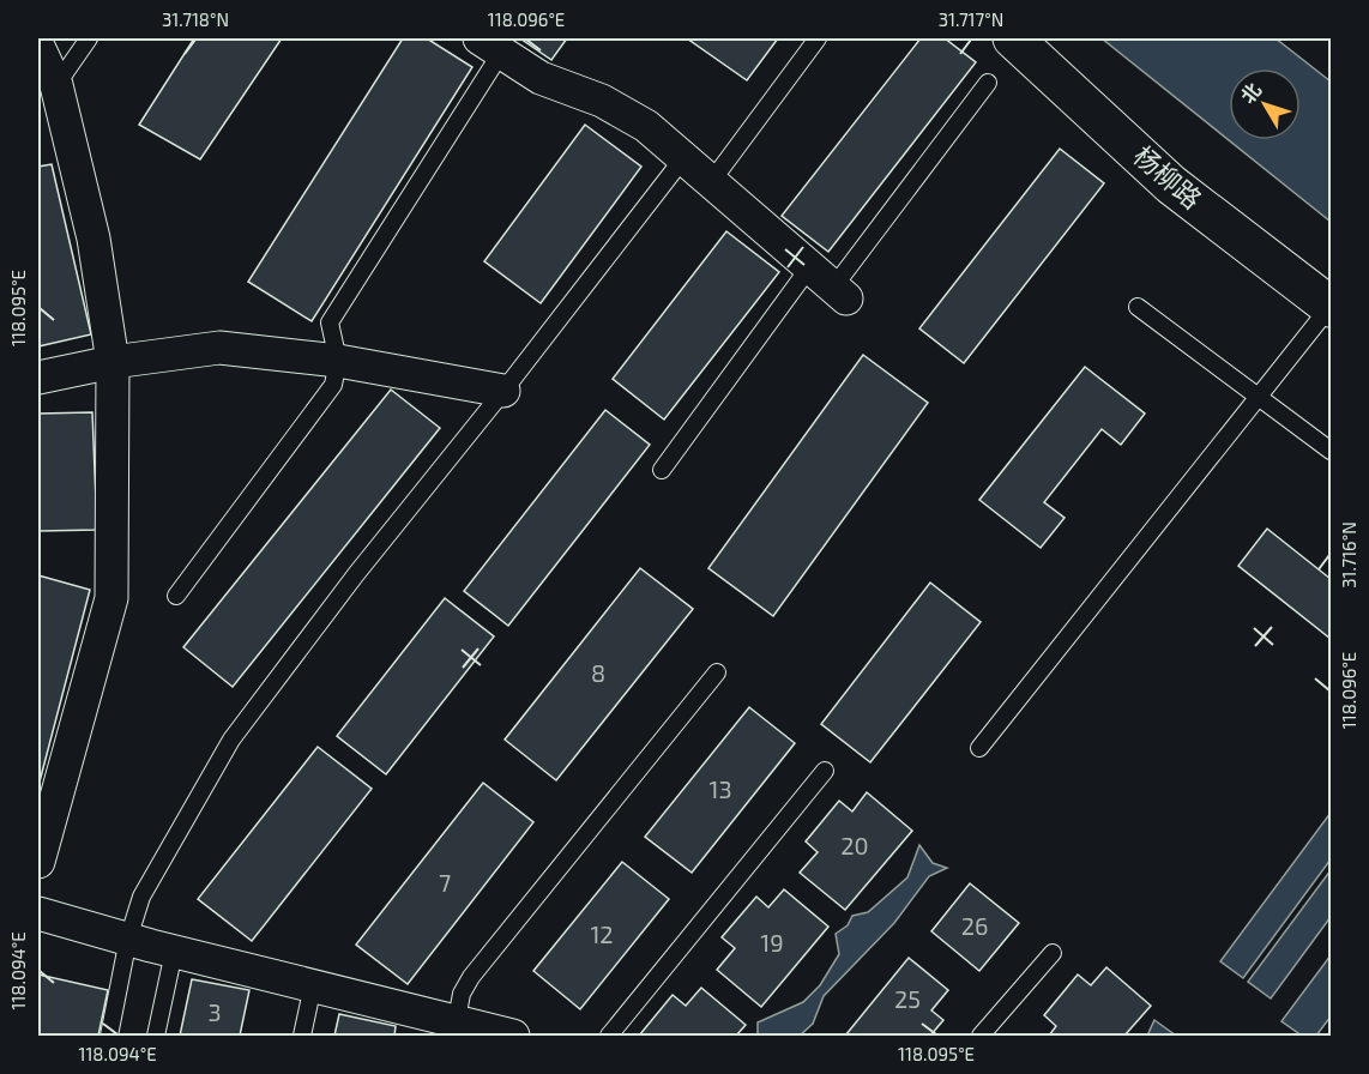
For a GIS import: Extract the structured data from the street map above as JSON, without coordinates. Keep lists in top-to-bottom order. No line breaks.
{"streets":{"street":["杨柳路"]},"house_numbers":["8","13","20","7","26","12","19","25","3"],"north":"top left","coordinates":["31.718°N","118.096°E","31.717°N","118.095°E","31.716°N","118.094°E"]}
